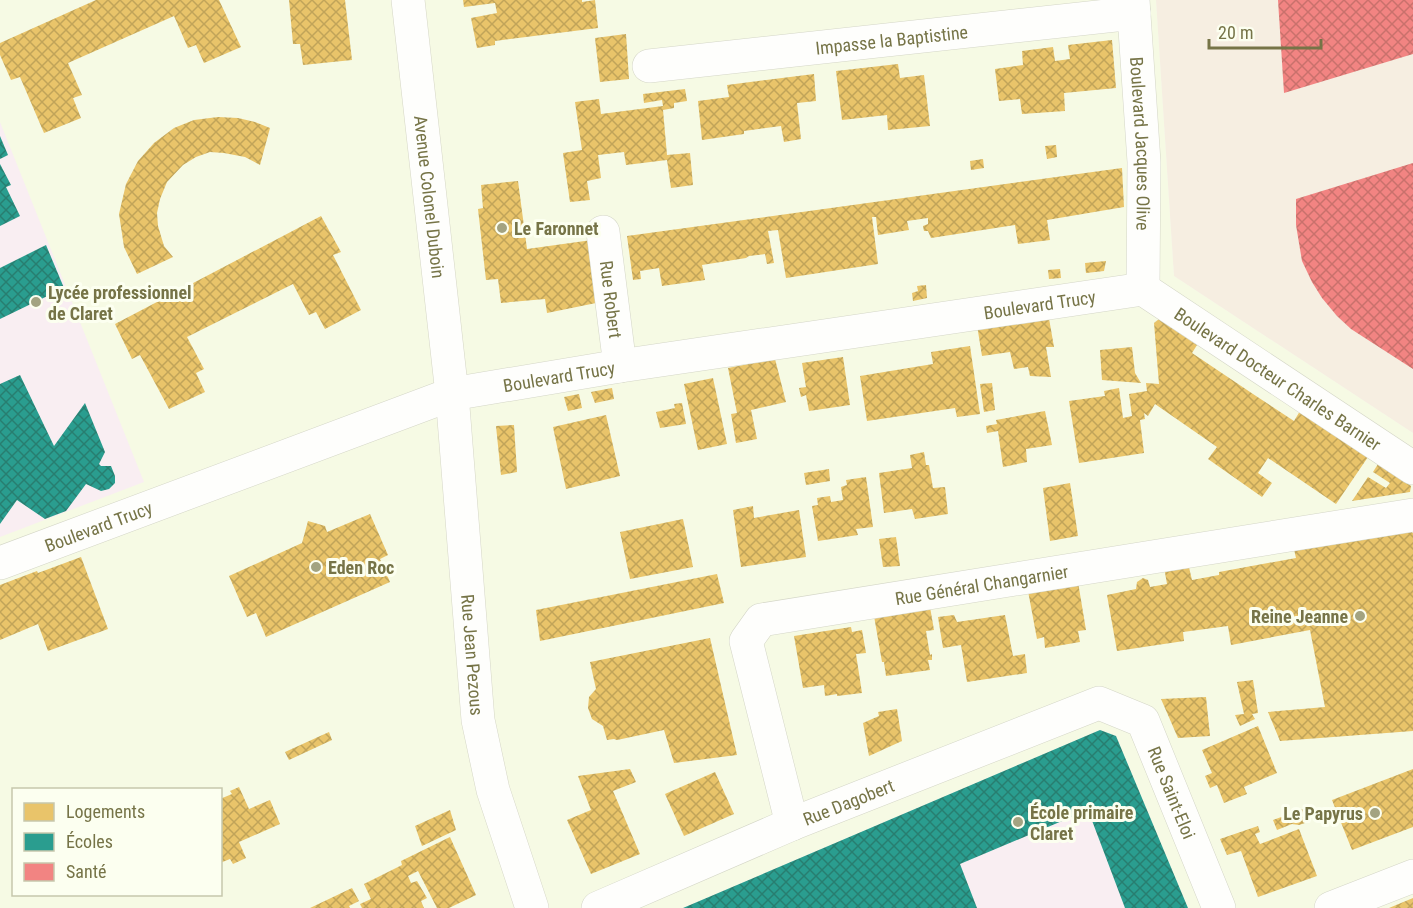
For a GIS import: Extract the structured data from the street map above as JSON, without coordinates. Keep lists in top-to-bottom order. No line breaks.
{"streets":{"street":["Impasse la Baptistine","Boulevard Jacques Olive","Avenue Colonel Duboin","Rue Robert","Boulevard Trucy","Boulevard Docteur Charles Barnier","Rue Général Changarnier","Rue Jean Pezous","Rue Saint-Eloi","Rue Dagobert"]},"crossings":[["Impasse la Baptistine","Boulevard Jacques Olive"],["Boulevard Jacques Olive","Boulevard Trucy"],["Boulevard Jacques Olive","Boulevard Docteur Charles Barnier"],["Avenue Colonel Duboin","Boulevard Trucy"],["Avenue Colonel Duboin","Rue Jean Pezous"],["Rue Robert","Boulevard Trucy"],["Boulevard Trucy","Boulevard Docteur Charles Barnier"],["Boulevard Trucy","Rue Jean Pezous"],["Rue Général Changarnier","Rue Dagobert"],["Rue Saint-Eloi","Rue Dagobert"]],"places":["Le Faronnet","Lycée professionnel de Claret","Eden Roc","Reine Jeanne","Le Papyrus","École primaire Claret"],"legend":["Logements","Écoles","Santé"],"scale_bar":"20 m"}
